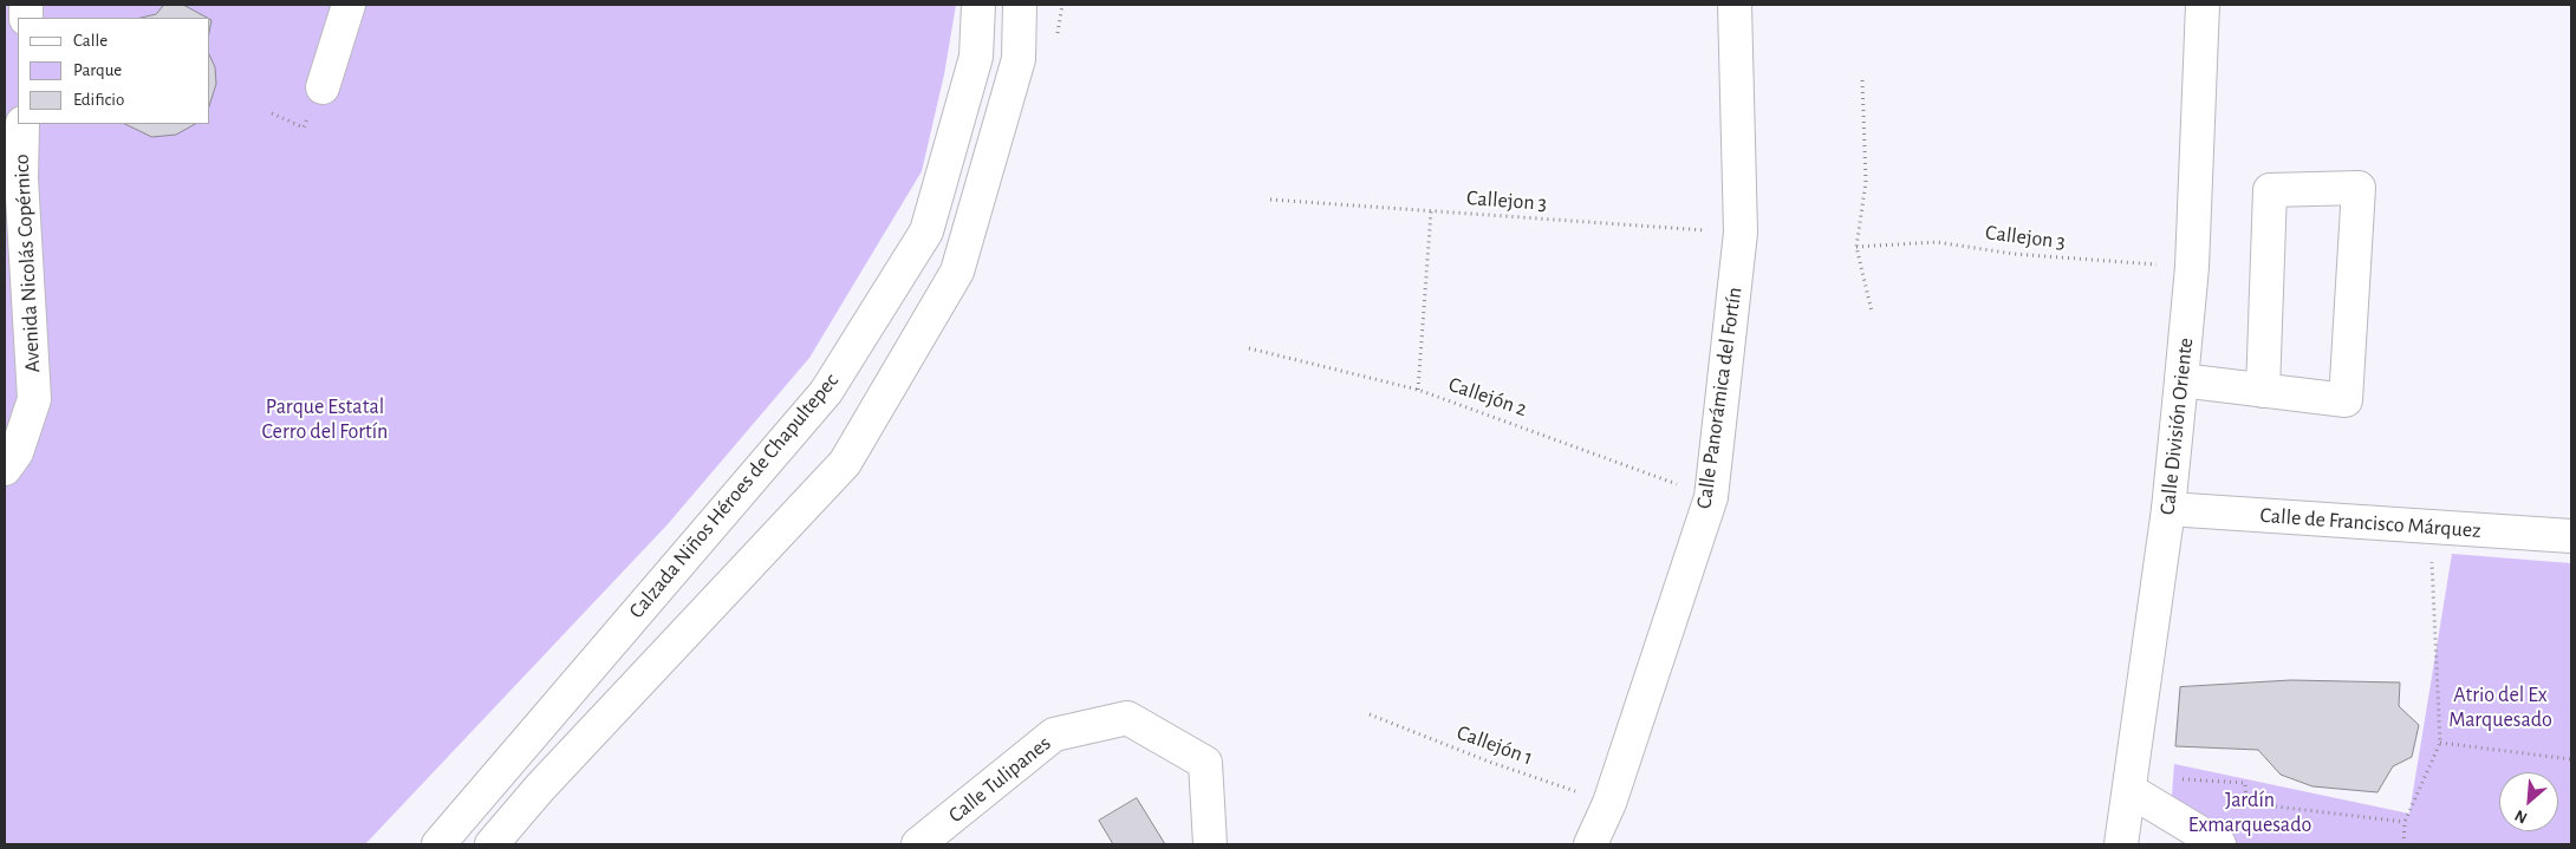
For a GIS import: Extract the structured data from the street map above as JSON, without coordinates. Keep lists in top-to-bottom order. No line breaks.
{"streets":{"main road":["Avenida Nicolás Copérnico","Calle Panorámica del Fortín","Calle División Oriente","Calzada Niños Héroes de Chapultepec","Calle de Francisco Márquez","Calle Tulipanes"],"path":["Callejon 3","Callejón 2","Callejón 1"]},"crossings":[["Callejon 3","Calle Panorámica del Fortín"],["Callejon 3","Calle División Oriente"],["Callejón 2","Calle Panorámica del Fortín"],["Calle Panorámica del Fortín","Callejón 1"],["Calle División Oriente","Calle de Francisco Márquez"]],"parks":["Parque Estatal Cerro del Fortín","Atrio del Ex Marquesado","Jardín Exmarquesado"],"legend":["Calle","Parque","Edificio"],"north":"bottom left"}
